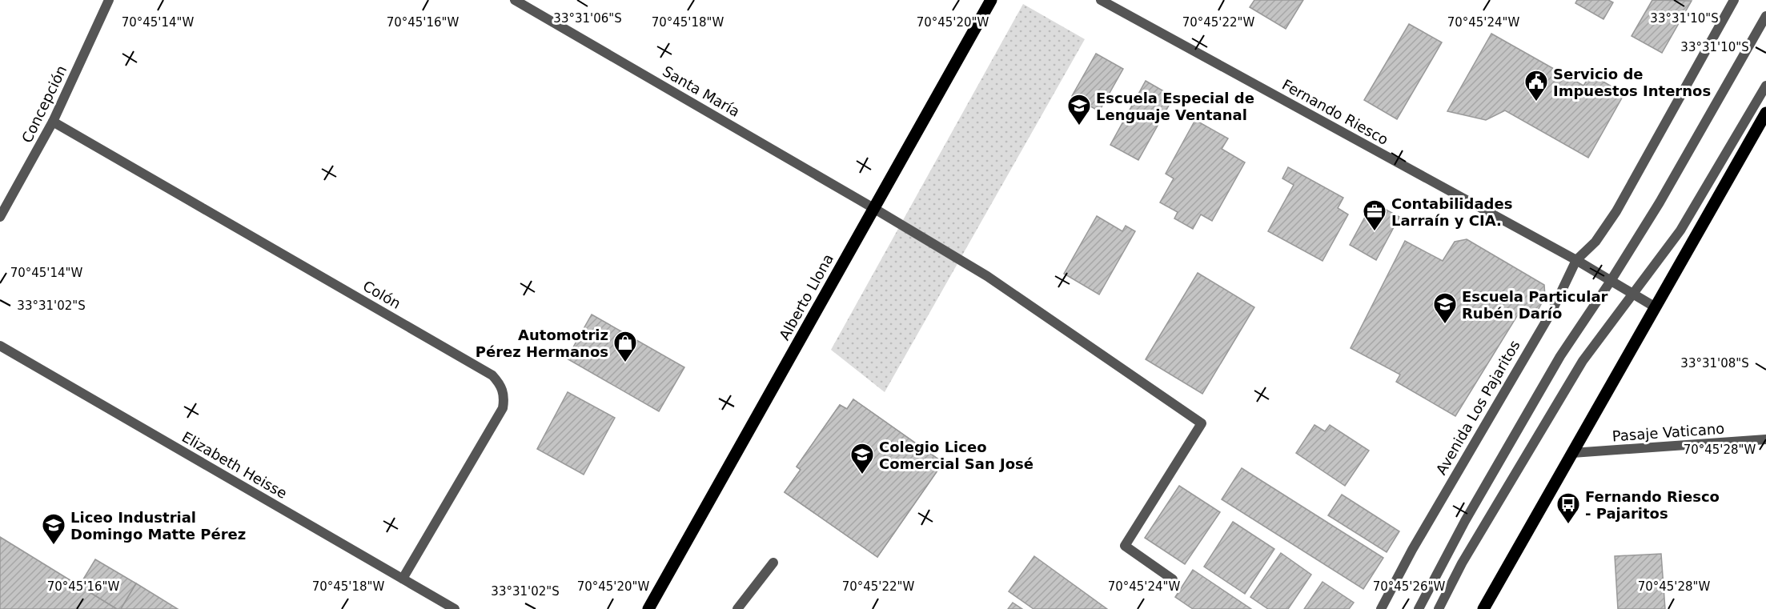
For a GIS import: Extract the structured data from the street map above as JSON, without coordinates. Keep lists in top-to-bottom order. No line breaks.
{"streets":{"main road":["Alberto Llona"],"street":["Santa María","Concepción","Fernando Riesco","Colón","Avenida Los Pajaritos","Pasaje Vaticano","Elizabeth Heisse"]},"crossings":[["Santa María","Alberto Llona"],["Concepción","Colón"],["Fernando Riesco","Avenida Los Pajaritos"],["Colón","Elizabeth Heisse"]],"places":{"public building":["Servicio de Impuestos Internos"],"school or university":["Escuela Especial de Lenguaje Ventanal","Escuela Particular Rubén Darío","Colegio Liceo Comercial San José","Liceo Industrial Domingo Matte Pérez"],"office":["Contabilidades Larraín y CIA."],"shop":["Automotriz Pérez Hermanos"],"bus stop":["Fernando Riesco - Pajaritos"]},"coordinates":["33°31'06\"S","33°31'10\"S","70°45'16\"W","70°45'18\"W","70°45'20\"W","70°45'22\"W","70°45'24\"W","70°45'14\"W","33°31'02\"S","33°31'08\"S","70°45'28\"W","70°45'26\"W"]}
